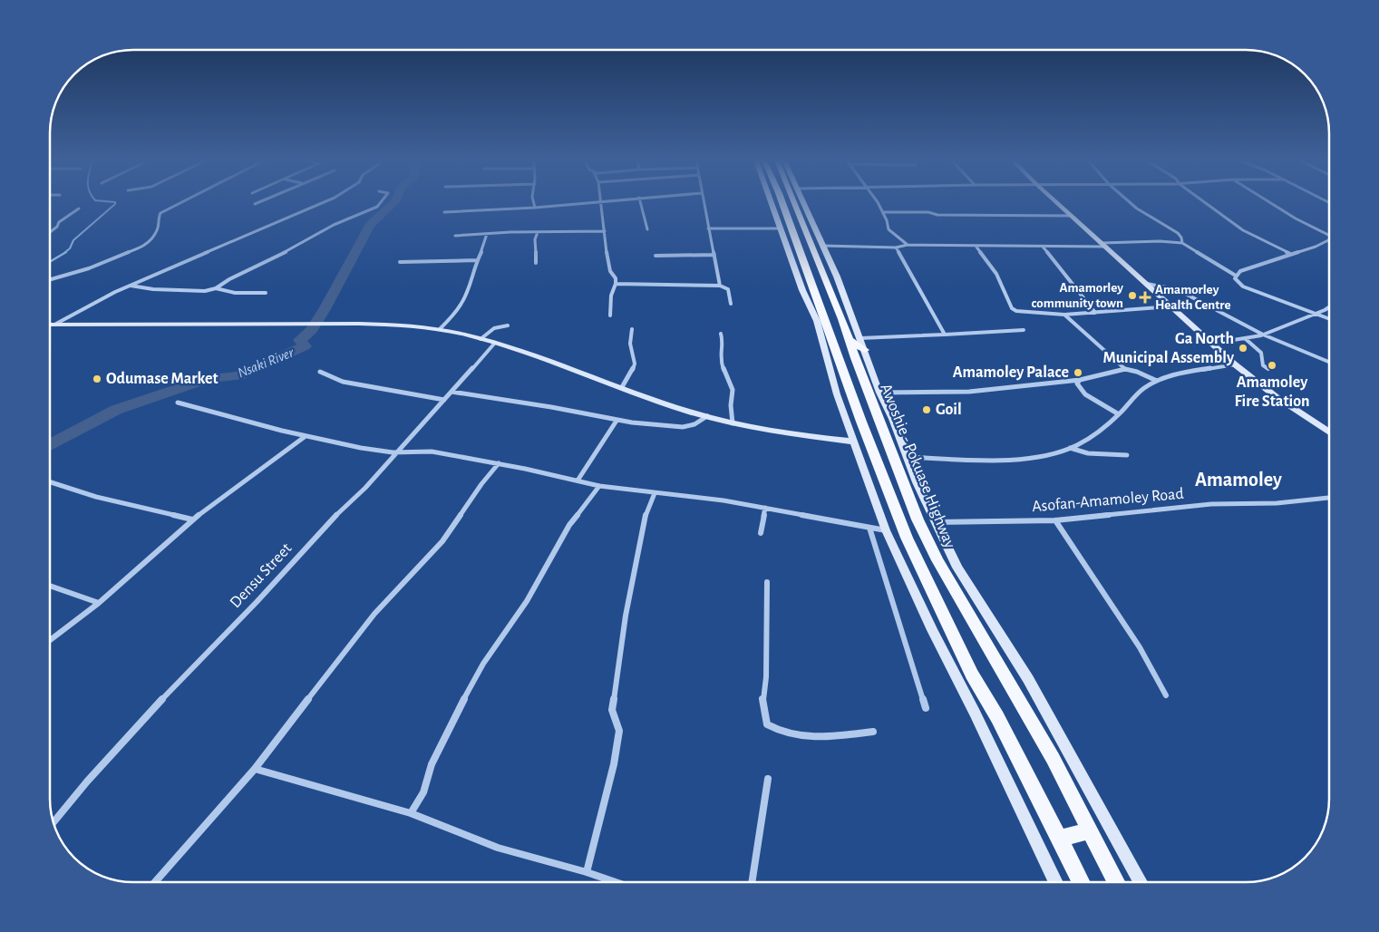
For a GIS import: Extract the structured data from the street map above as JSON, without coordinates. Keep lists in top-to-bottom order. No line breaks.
{"streets":{"main road":["Awoshie - Pokuase Highway"],"street":["Asofan-Amamoley Road","Densu Street"]},"districts":["Amamoley"],"water":["Nsaki River"],"places":{"other":["Amamorley community town","Ga North Municipal Assembly","Amamoley Fire Station","Amamoley Palace","Odumase Market","Goil"],"health":["Amamorley Health Centre"]}}
